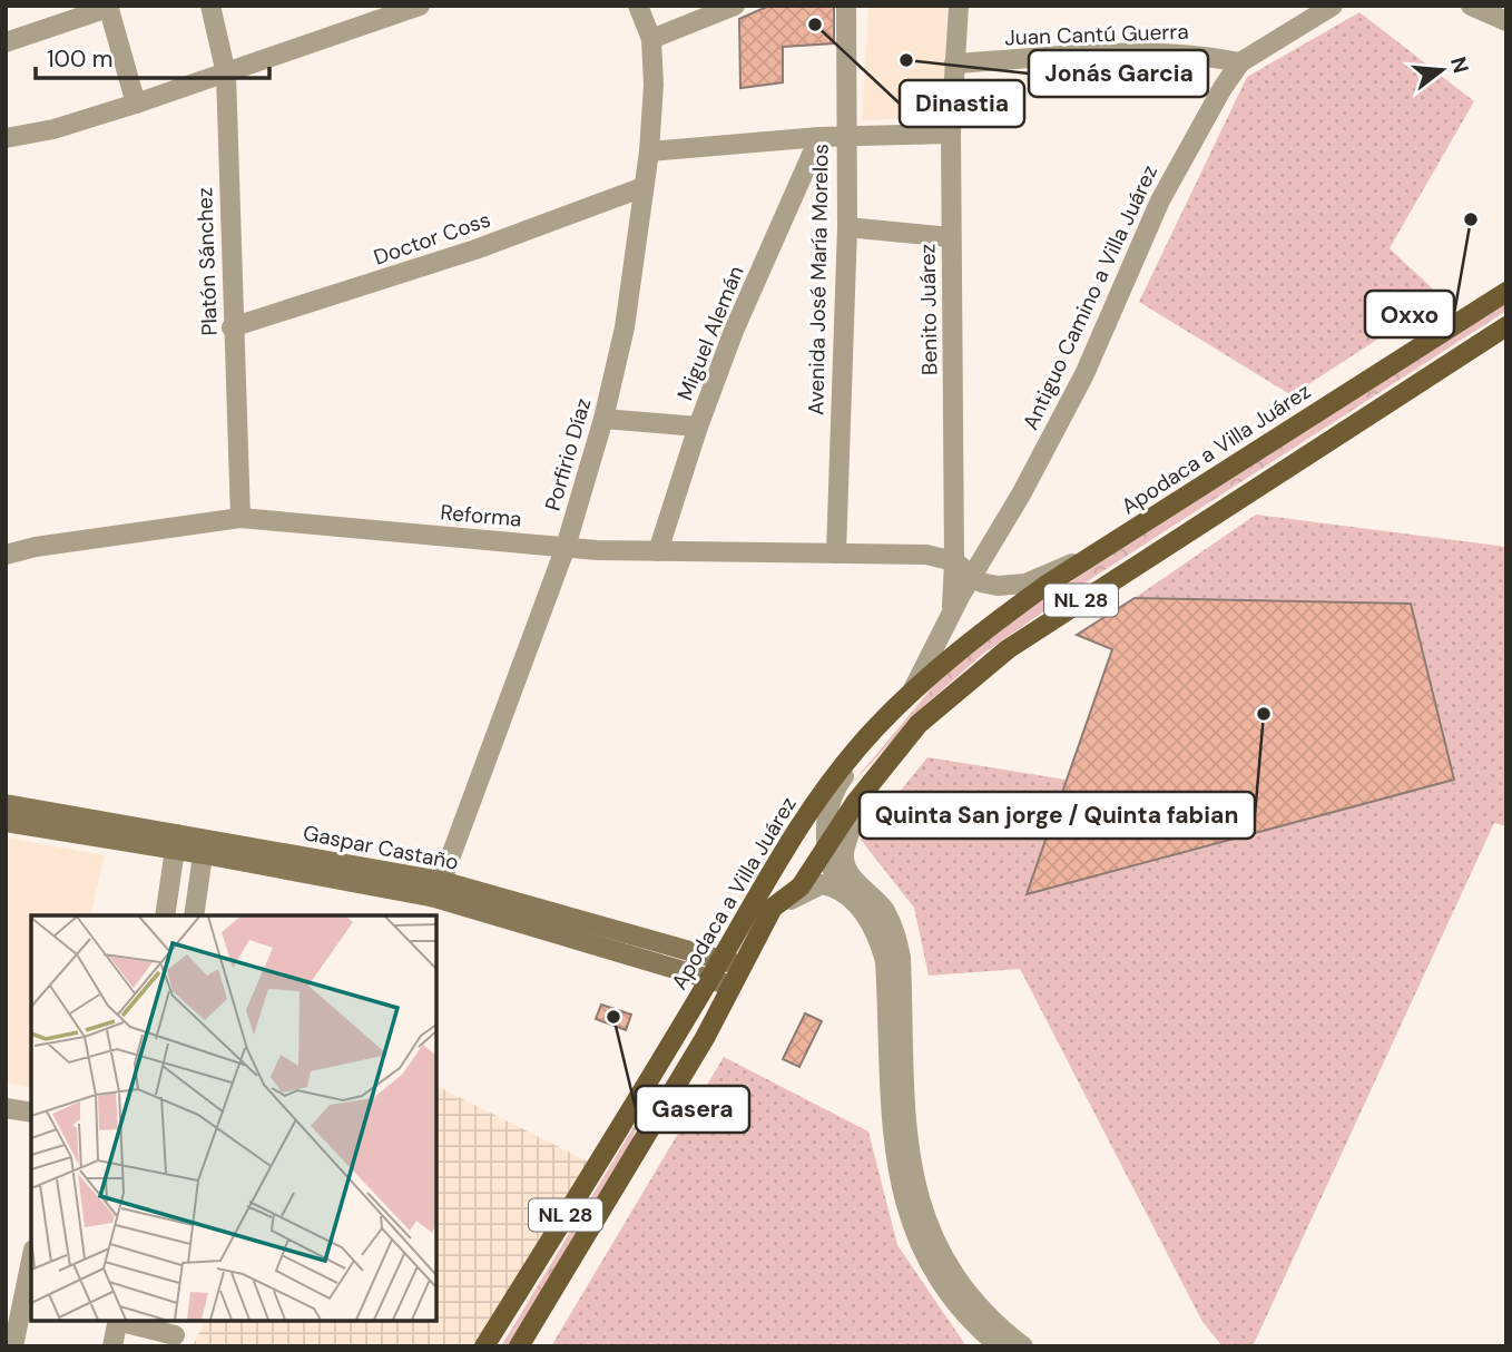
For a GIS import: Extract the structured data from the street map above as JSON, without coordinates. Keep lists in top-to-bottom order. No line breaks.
{"streets":{"main road":["Apodaca a Villa Juárez","NL 28","Gaspar Castaño"],"street":["Juan Cantú Guerra","Doctor Coss","Platón Sánchez","Avenida José María Morelos","Antiguo Camino a Villa Juárez","Benito Juárez","Miguel Alemán","Porfirio Díaz","Reforma"]},"crossings":[["Juan Cantú Guerra","Antiguo Camino a Villa Juárez"],["Juan Cantú Guerra","Benito Juárez"],["Doctor Coss","Platón Sánchez"],["Doctor Coss","Porfirio Díaz"],["Platón Sánchez","Reforma"],["Avenida José María Morelos","Reforma"],["Antiguo Camino a Villa Juárez","Benito Juárez"],["Antiguo Camino a Villa Juárez","Apodaca a Villa Juárez"],["Antiguo Camino a Villa Juárez","Reforma"],["Benito Juárez","Reforma"],["Miguel Alemán","Reforma"],["Apodaca a Villa Juárez","Reforma"],["Apodaca a Villa Juárez","Gaspar Castaño"],["Porfirio Díaz","Reforma"],["Porfirio Díaz","Gaspar Castaño"]],"places":["Dinastia","Jonás Garcia","Oxxo","Quinta San jorge / Quinta fabian","Gasera"],"scale_bar":"100 m","north":"right"}
